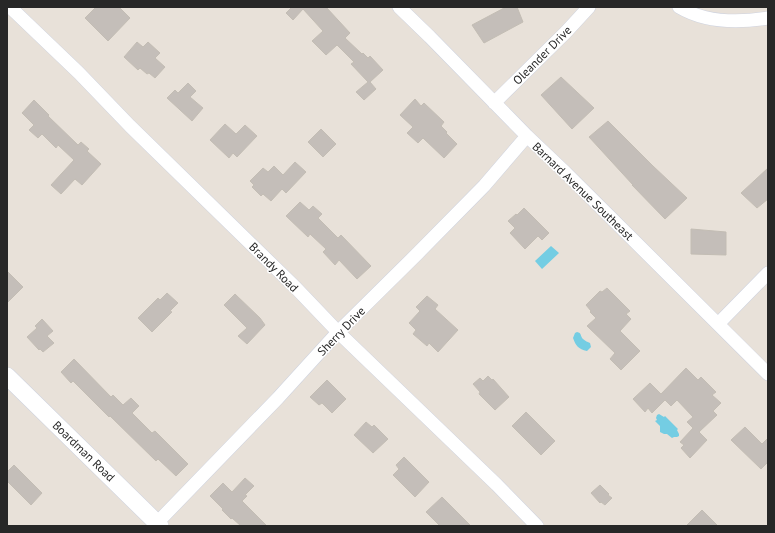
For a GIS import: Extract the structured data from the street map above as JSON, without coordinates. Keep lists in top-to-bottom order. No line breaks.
{"streets":{"street":["Oleander Drive","Barnard Avenue Southeast","Brandy Road","Sherry Drive","Boardman Road"]},"crossings":[["Oleander Drive","Barnard Avenue Southeast"],["Barnard Avenue Southeast","Sherry Drive"],["Brandy Road","Sherry Drive"],["Sherry Drive","Boardman Road"]]}
